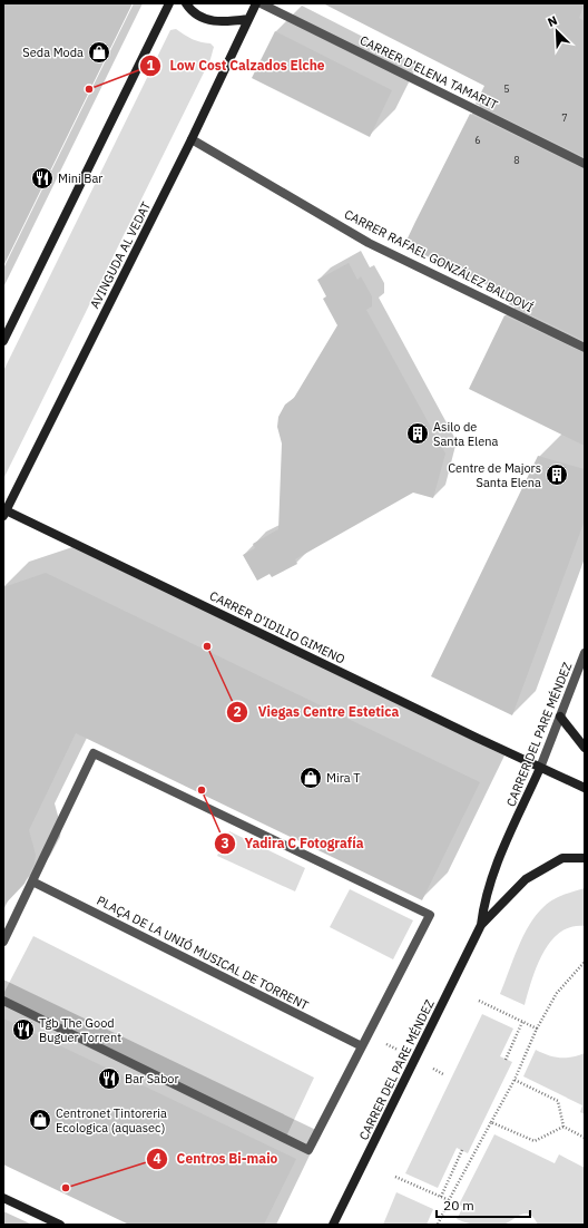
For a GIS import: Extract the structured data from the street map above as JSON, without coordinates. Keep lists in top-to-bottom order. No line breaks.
{"streets":{"street":["CARRER D'ELENA TAMARIT","AVINGUDA AL VEDAT","CARRER RAFAEL GONZÁLEZ BALDOVÍ","CARRER D'IDILIO GIMENO","CARRER DEL PARE MÉNDEZ","PLAÇA DE LA UNIÓ MUSICAL DE TORRENT"]},"crossings":[["AVINGUDA AL VEDAT","CARRER RAFAEL GONZÁLEZ BALDOVÍ"],["AVINGUDA AL VEDAT","CARRER D'IDILIO GIMENO"],["CARRER D'IDILIO GIMENO","CARRER DEL PARE MÉNDEZ"]],"places":{"shop":["Seda Moda","Mira T","Centronet Tintoreria Ecologica (aquasec)"],"other":["Low Cost Calzados Elche","Viegas Centre Estetica","Yadira C Fotografía","Centros Bi-maio"],"restaurant":["Mini Bar","Tgb The Good Buguer Torrent","Bar Sabor"],"building":["Asilo de Santa Elena","Centre de Majors Santa Elena"]},"house_numbers":["5","7","6","8"],"scale_bar":"20 m","north":"top left"}
